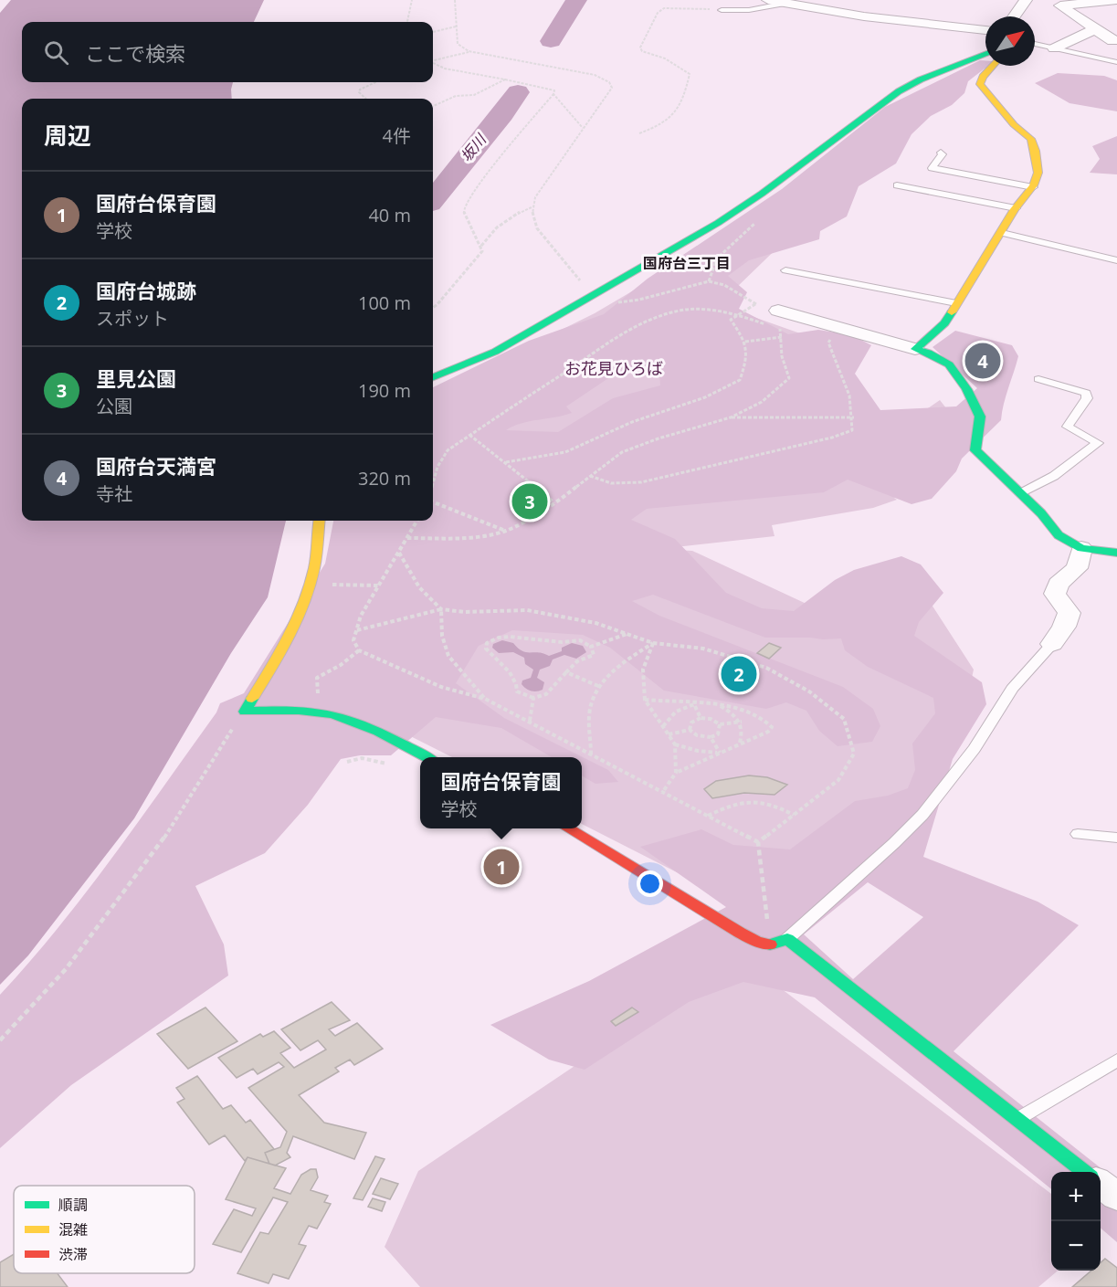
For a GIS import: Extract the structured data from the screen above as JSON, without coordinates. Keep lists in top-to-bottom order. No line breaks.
{"districts":["国府台三丁目"],"water":["坂川"],"parks":["お花見ひろば"],"legend":["順調","混雑","渋滞"],"north":"top right","page":{"search":"ここで検索","heading":["周辺","4件"],"list":[{"mark":"1","name":"国府台保育園","note":"学校","value":"40 m"},{"mark":"2","name":"国府台城跡","note":"スポット","value":"100 m"},{"mark":"3","name":"里見公園","note":"公園","value":"190 m"},{"mark":"4","name":"国府台天満宮","note":"寺社","value":"320 m"}],"pins":["4","3","2","1"],"popup":["国府台保育園","学校"],"map_buttons":["+","−"]}}
